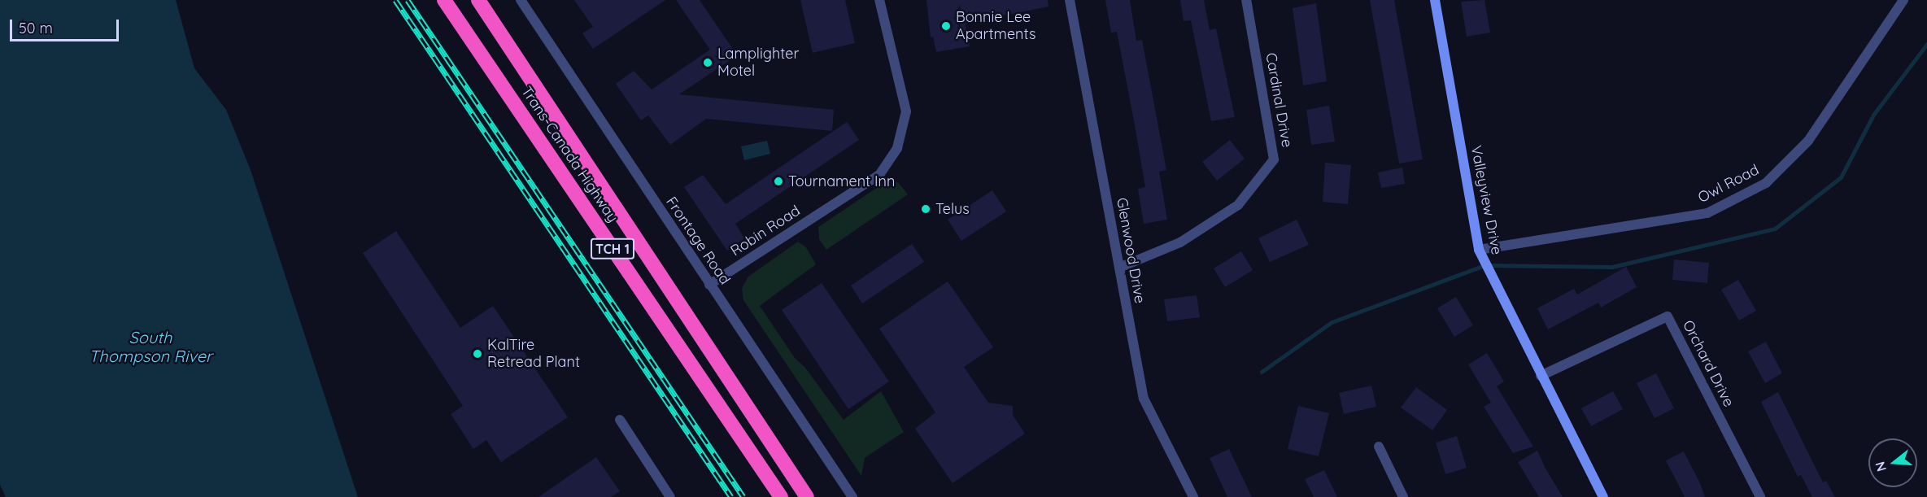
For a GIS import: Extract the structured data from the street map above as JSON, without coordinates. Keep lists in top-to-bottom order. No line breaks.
{"streets":{"highway":["Trans-Canada Highway","TCH 1"],"street":["Cardinal Drive","Owl Road","Valleyview Drive","Robin Road","Frontage Road","Glenwood Drive","Orchard Drive"]},"crossings":[["Cardinal Drive","Glenwood Drive"],["Owl Road","Valleyview Drive"],["Valleyview Drive","Orchard Drive"],["Robin Road","Frontage Road"]],"water":["South Thompson River"],"places":["Bonnie Lee Apartments","Lamplighter Motel","Tournament Inn","Telus","KalTire Retread Plant"],"scale_bar":"50 m","north":"left"}
